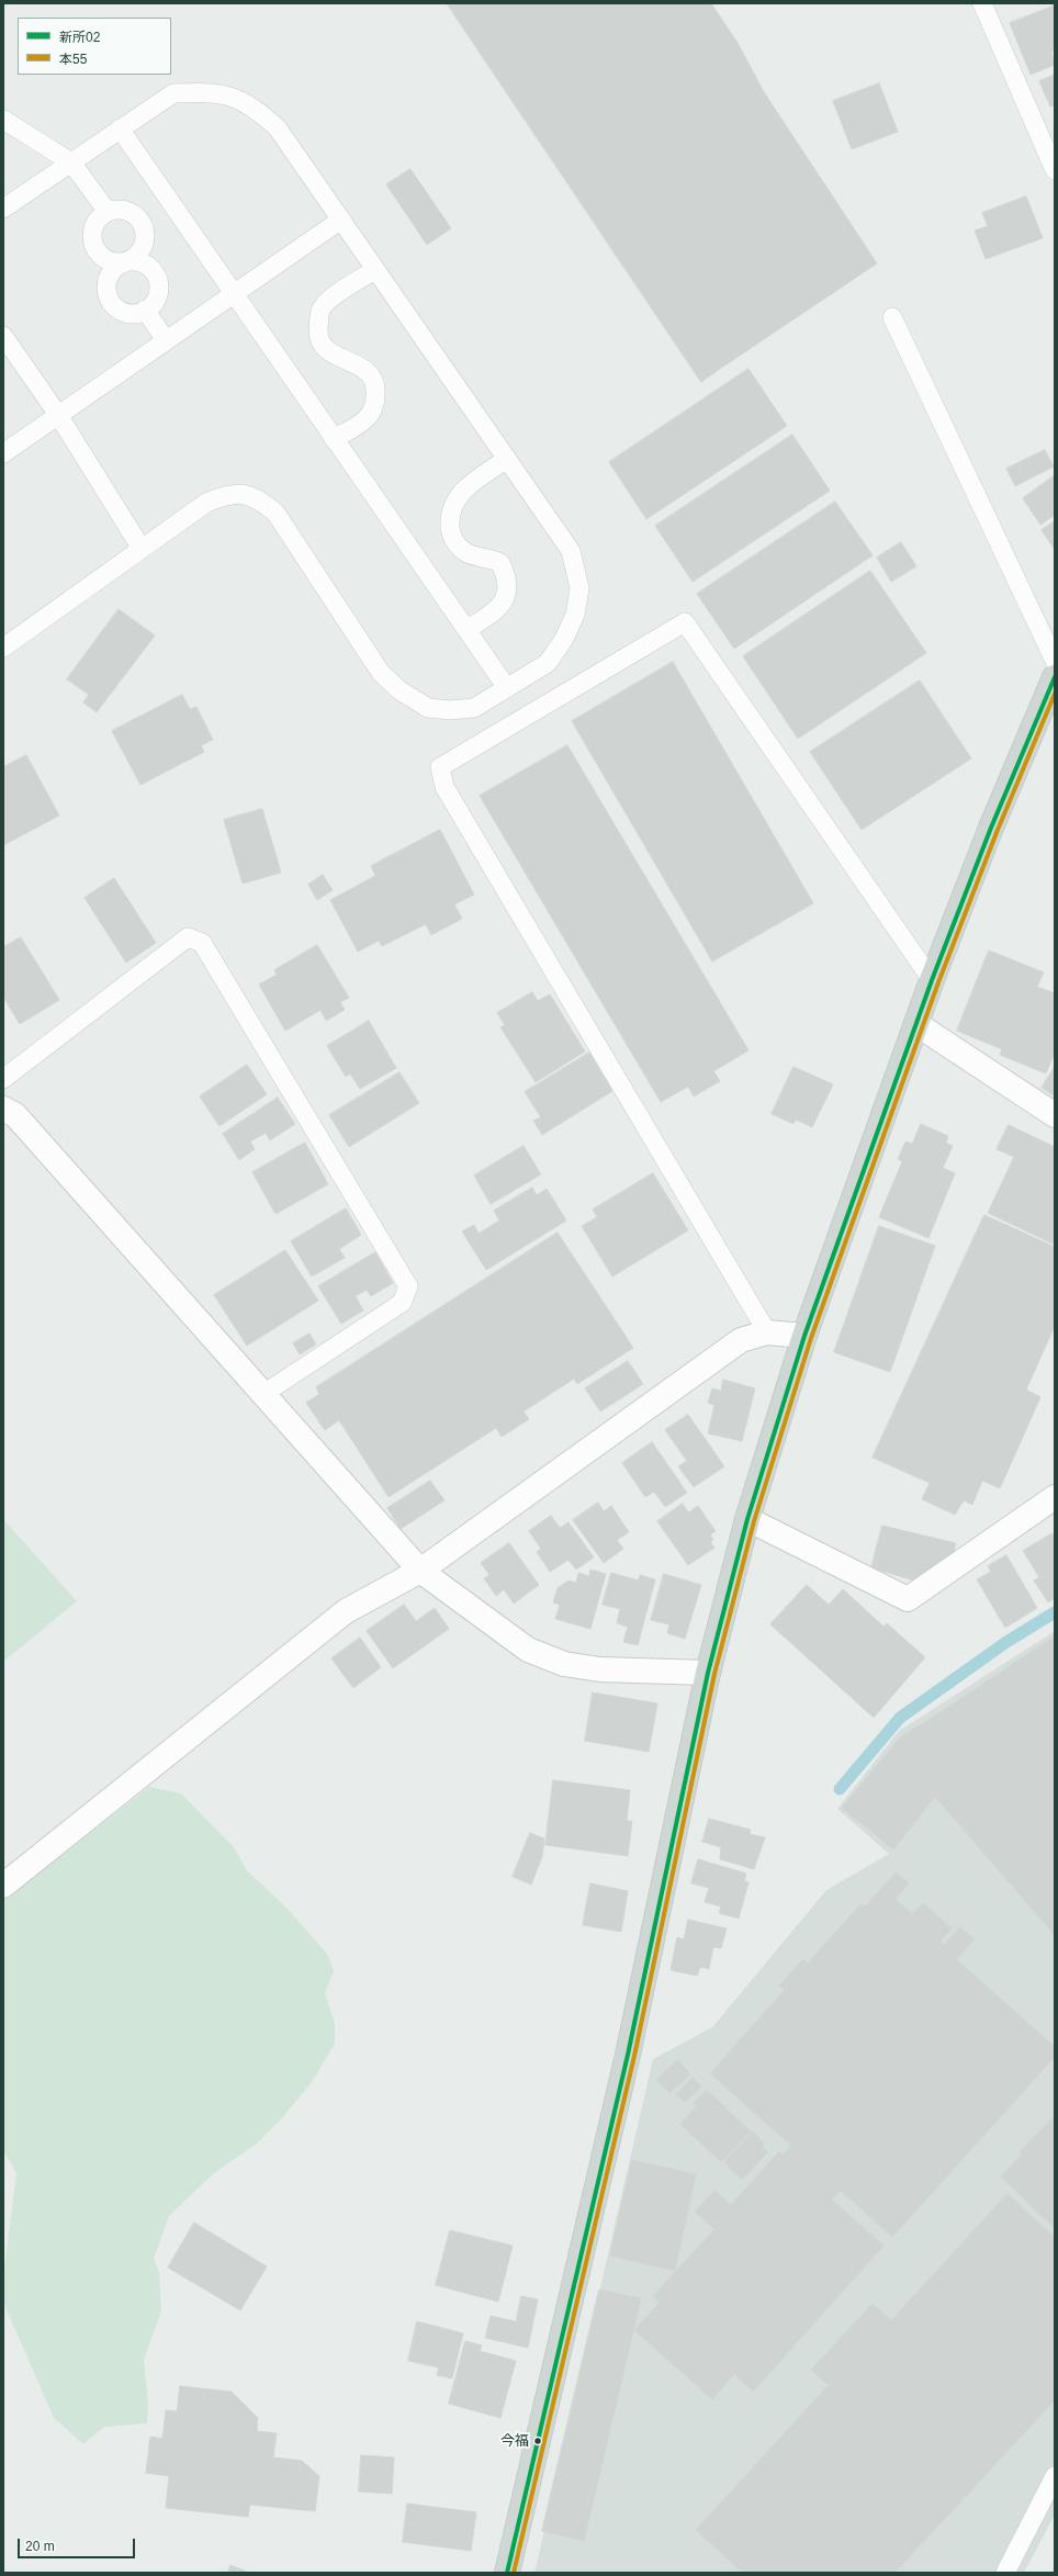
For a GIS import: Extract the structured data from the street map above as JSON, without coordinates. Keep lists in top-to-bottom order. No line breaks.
{"places":["今福"],"lines":["transit line 新所02","transit line 本55"],"legend":["新所02","本55"],"scale_bar":"20 m"}
